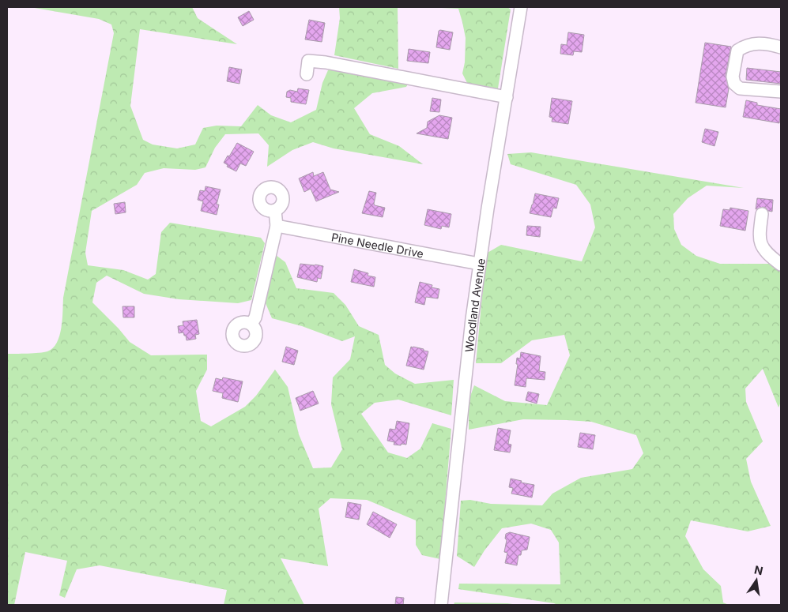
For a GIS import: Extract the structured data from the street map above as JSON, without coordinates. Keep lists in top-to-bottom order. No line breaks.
{"streets":{"street":["Pine Needle Drive","Woodland Avenue"]},"crossings":[["Pine Needle Drive","Woodland Avenue"]],"north":"top"}
